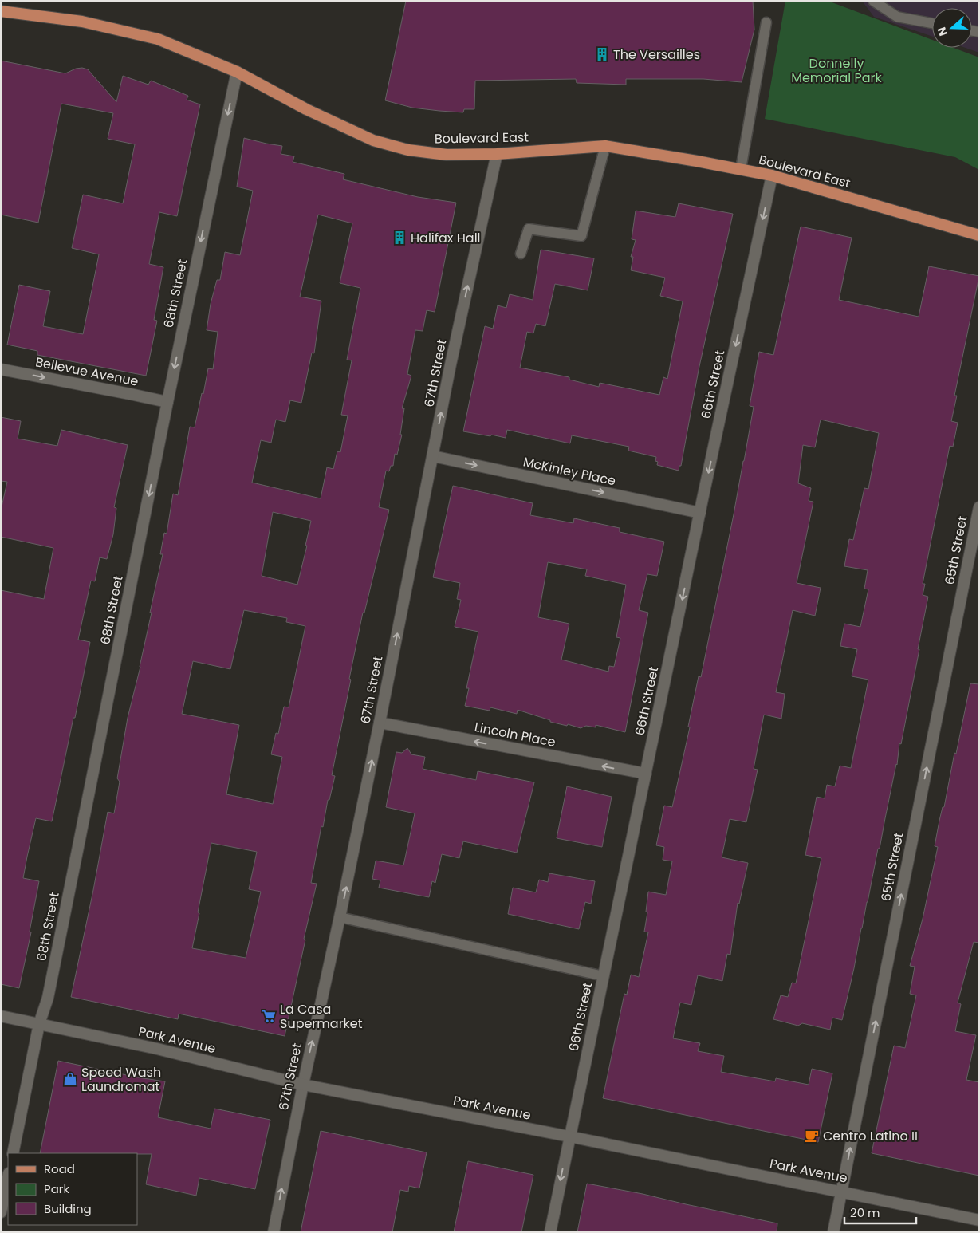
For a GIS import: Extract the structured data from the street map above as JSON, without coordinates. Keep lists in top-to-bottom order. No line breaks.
{"streets":{"main road":["Boulevard East"],"street":["68th Street","Bellevue Avenue","67th Street","66th Street","McKinley Place","65th Street","Lincoln Place","Park Avenue"]},"crossings":[["Boulevard East","68th Street"],["Boulevard East","67th Street"],["Boulevard East","66th Street"],["68th Street","Bellevue Avenue"],["68th Street","Park Avenue"],["67th Street","McKinley Place"],["67th Street","Lincoln Place"],["67th Street","Park Avenue"],["66th Street","McKinley Place"],["66th Street","Lincoln Place"],["66th Street","Park Avenue"],["65th Street","Park Avenue"]],"one_way":["68th Street","Bellevue Avenue","67th Street","66th Street","McKinley Place","65th Street","Lincoln Place"],"parks":["Donnelly Memorial Park"],"places":{"building":["The Versailles","Halifax Hall"],"supermarket":["La Casa Supermarket"],"shop":["Speed Wash Laundromat"],"cafe":["Centro Latino II"]},"legend":["Road","Park","Building"],"scale_bar":"20 m","north":"left"}
